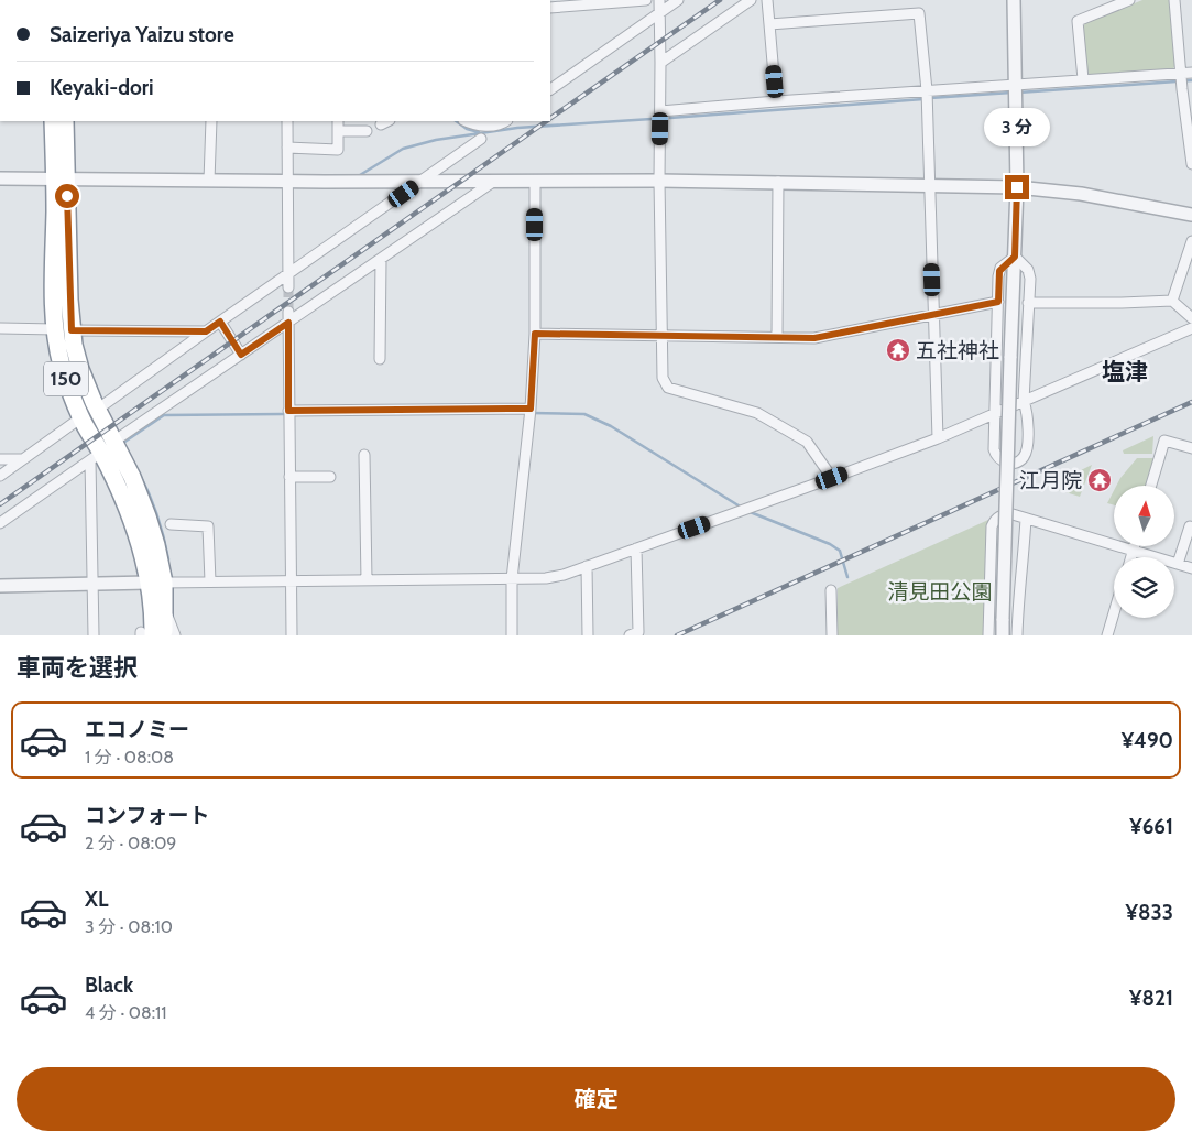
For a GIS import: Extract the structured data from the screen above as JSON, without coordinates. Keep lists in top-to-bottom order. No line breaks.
{"streets":{"highway":["150"]},"districts":["塩津"],"parks":["清見田公園"],"places":{"temple":["五社神社","江月院"]},"north":"top","page":{"banner":["Saizeriya Yaizu store","Keyaki-dori"],"bubble":"3 分","heading":"車両を選択","list":[{"name":"エコノミー","note":"1 分 · 08:08","value":"¥490"},{"name":"コンフォート","note":"2 分 · 08:09","value":"¥661"},{"name":"XL","note":"3 分 · 08:10","value":"¥833"},{"name":"Black","note":"4 分 · 08:11","value":"¥821"}],"buttons":"確定"}}
